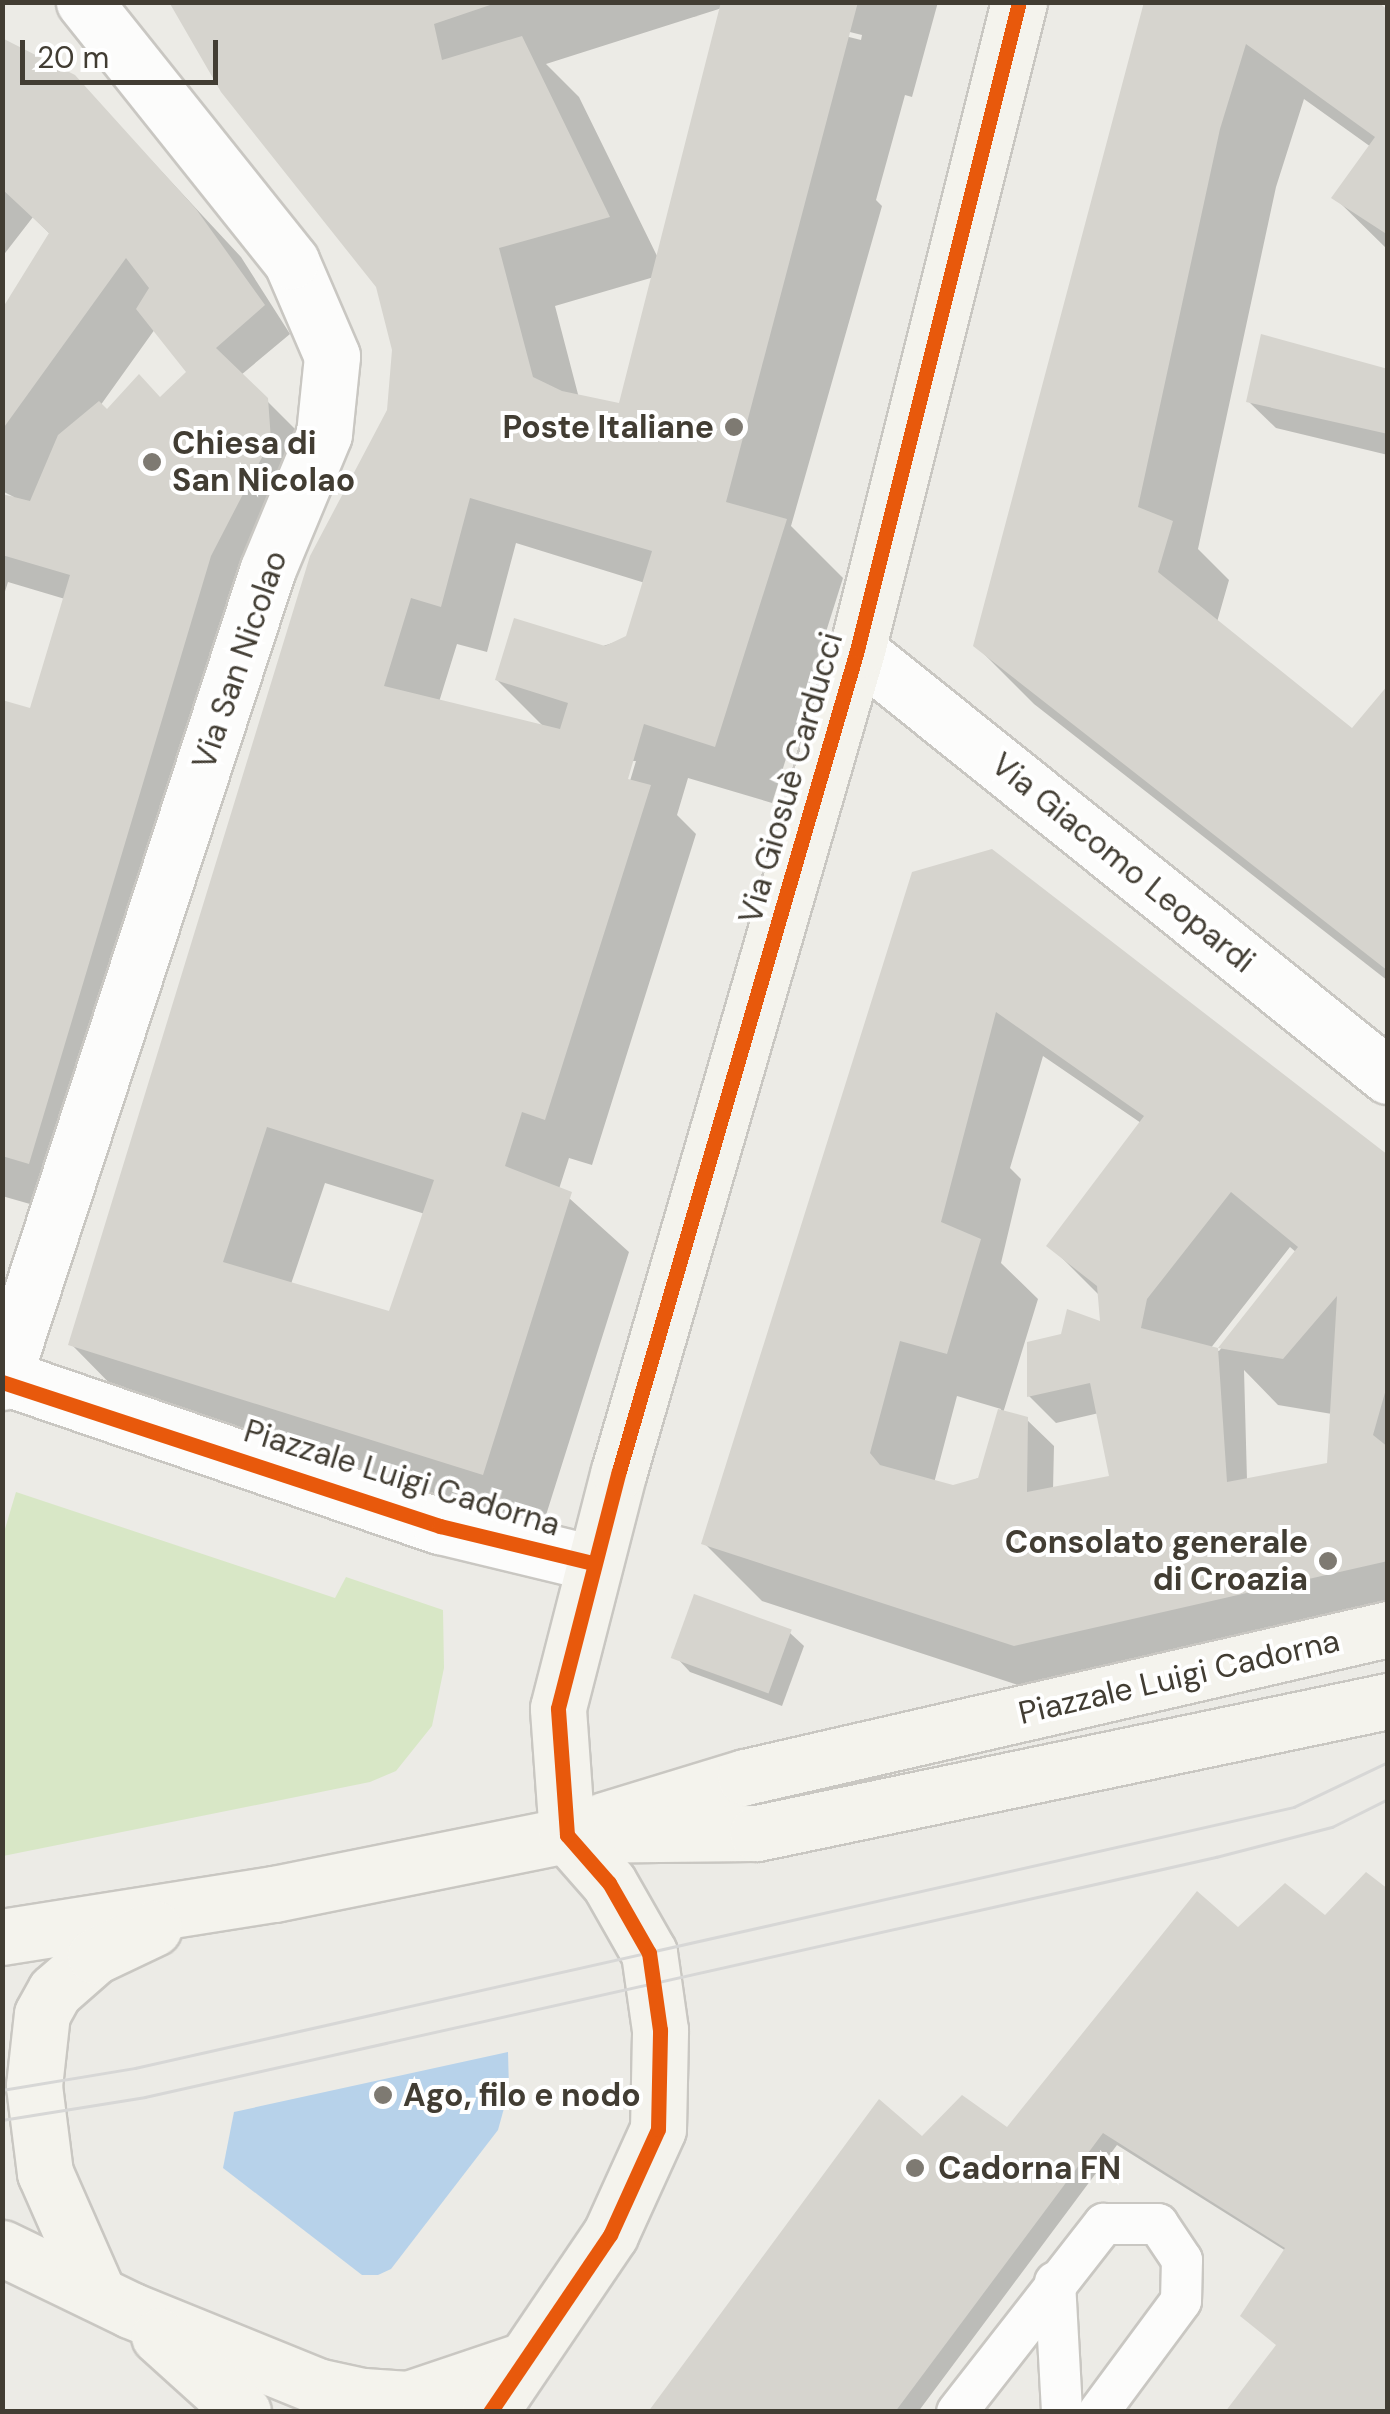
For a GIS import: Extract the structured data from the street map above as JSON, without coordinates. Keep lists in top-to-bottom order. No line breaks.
{"streets":{"street":["Via San Nicolao","Via Giosuè Carducci","Via Giacomo Leopardi","Piazzale Luigi Cadorna"]},"crossings":[["Via San Nicolao","Piazzale Luigi Cadorna"],["Via Giosuè Carducci","Via Giacomo Leopardi"],["Via Giosuè Carducci","Piazzale Luigi Cadorna"]],"places":["Poste Italiane","Chiesa di San Nicolao","Consolato generale di Croazia","Ago, filo e nodo","Cadorna FN"],"scale_bar":"20 m"}
